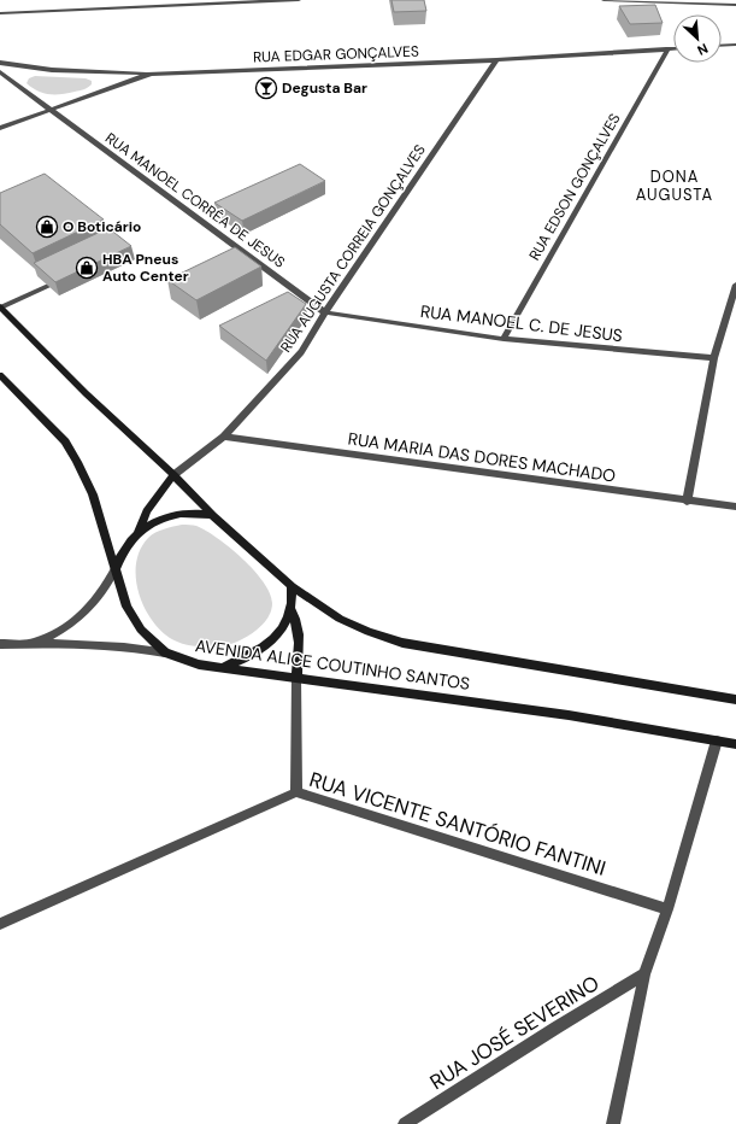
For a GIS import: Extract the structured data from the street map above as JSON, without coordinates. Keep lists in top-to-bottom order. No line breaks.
{"streets":{"main road":["AVENIDA ALICE COUTINHO SANTOS"],"street":["RUA EDGAR GONÇALVES","RUA EDSON GONÇALVES","RUA MANOEL CORRÊA DE JESUS","RUA AUGUSTA CORREIA GONÇALVES","RUA MANOEL C. DE JESUS","RUA MARIA DAS DORES MACHADO","RUA VICENTE SANTÓRIO FANTINI","RUA JOSÉ SEVERINO"]},"crossings":[["RUA EDGAR GONÇALVES","RUA EDSON GONÇALVES"],["RUA EDGAR GONÇALVES","RUA MANOEL CORRÊA DE JESUS"],["RUA EDGAR GONÇALVES","RUA AUGUSTA CORREIA GONÇALVES"],["RUA EDSON GONÇALVES","RUA MANOEL C. DE JESUS"],["RUA MANOEL CORRÊA DE JESUS","RUA AUGUSTA CORREIA GONÇALVES"],["RUA MANOEL CORRÊA DE JESUS","RUA MANOEL C. DE JESUS"],["RUA AUGUSTA CORREIA GONÇALVES","RUA MANOEL C. DE JESUS"],["RUA AUGUSTA CORREIA GONÇALVES","RUA MARIA DAS DORES MACHADO"],["RUA AUGUSTA CORREIA GONÇALVES","AVENIDA ALICE COUTINHO SANTOS"]],"districts":["DONA AUGUSTA"],"places":{"bar":["Degusta Bar"],"shop":["O Boticário","HBA Pneus Auto Center"]},"north":"bottom right"}
